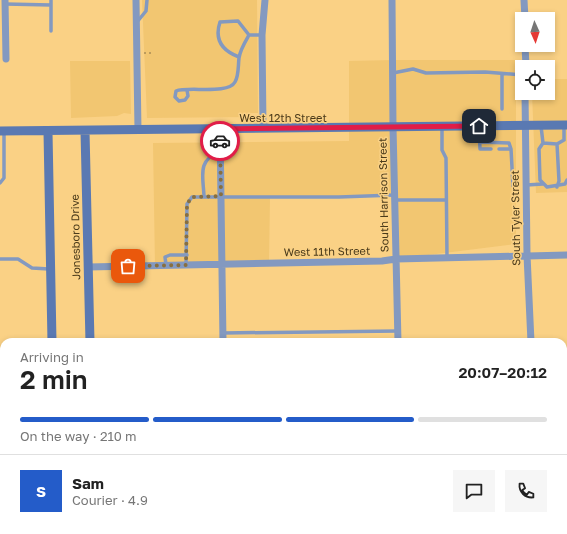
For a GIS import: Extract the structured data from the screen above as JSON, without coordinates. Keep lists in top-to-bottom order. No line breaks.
{"streets":{"main road":["West 12th Street","Jonesboro Drive"],"street":["South Harrison Street","South Tyler Street","West 11th Street"]},"crossings":[["West 12th Street","South Harrison Street"],["West 12th Street","South Tyler Street"],["West 12th Street","Jonesboro Drive"],["South Harrison Street","West 11th Street"],["South Tyler Street","West 11th Street"],["Jonesboro Drive","West 11th Street"]],"north":"bottom","page":{"heading":["2 min","Arriving in","20:07–20:12"],"panel":["Sam","Courier · 4.9"],"bar":"On the way · 210 m","round":"S"}}
